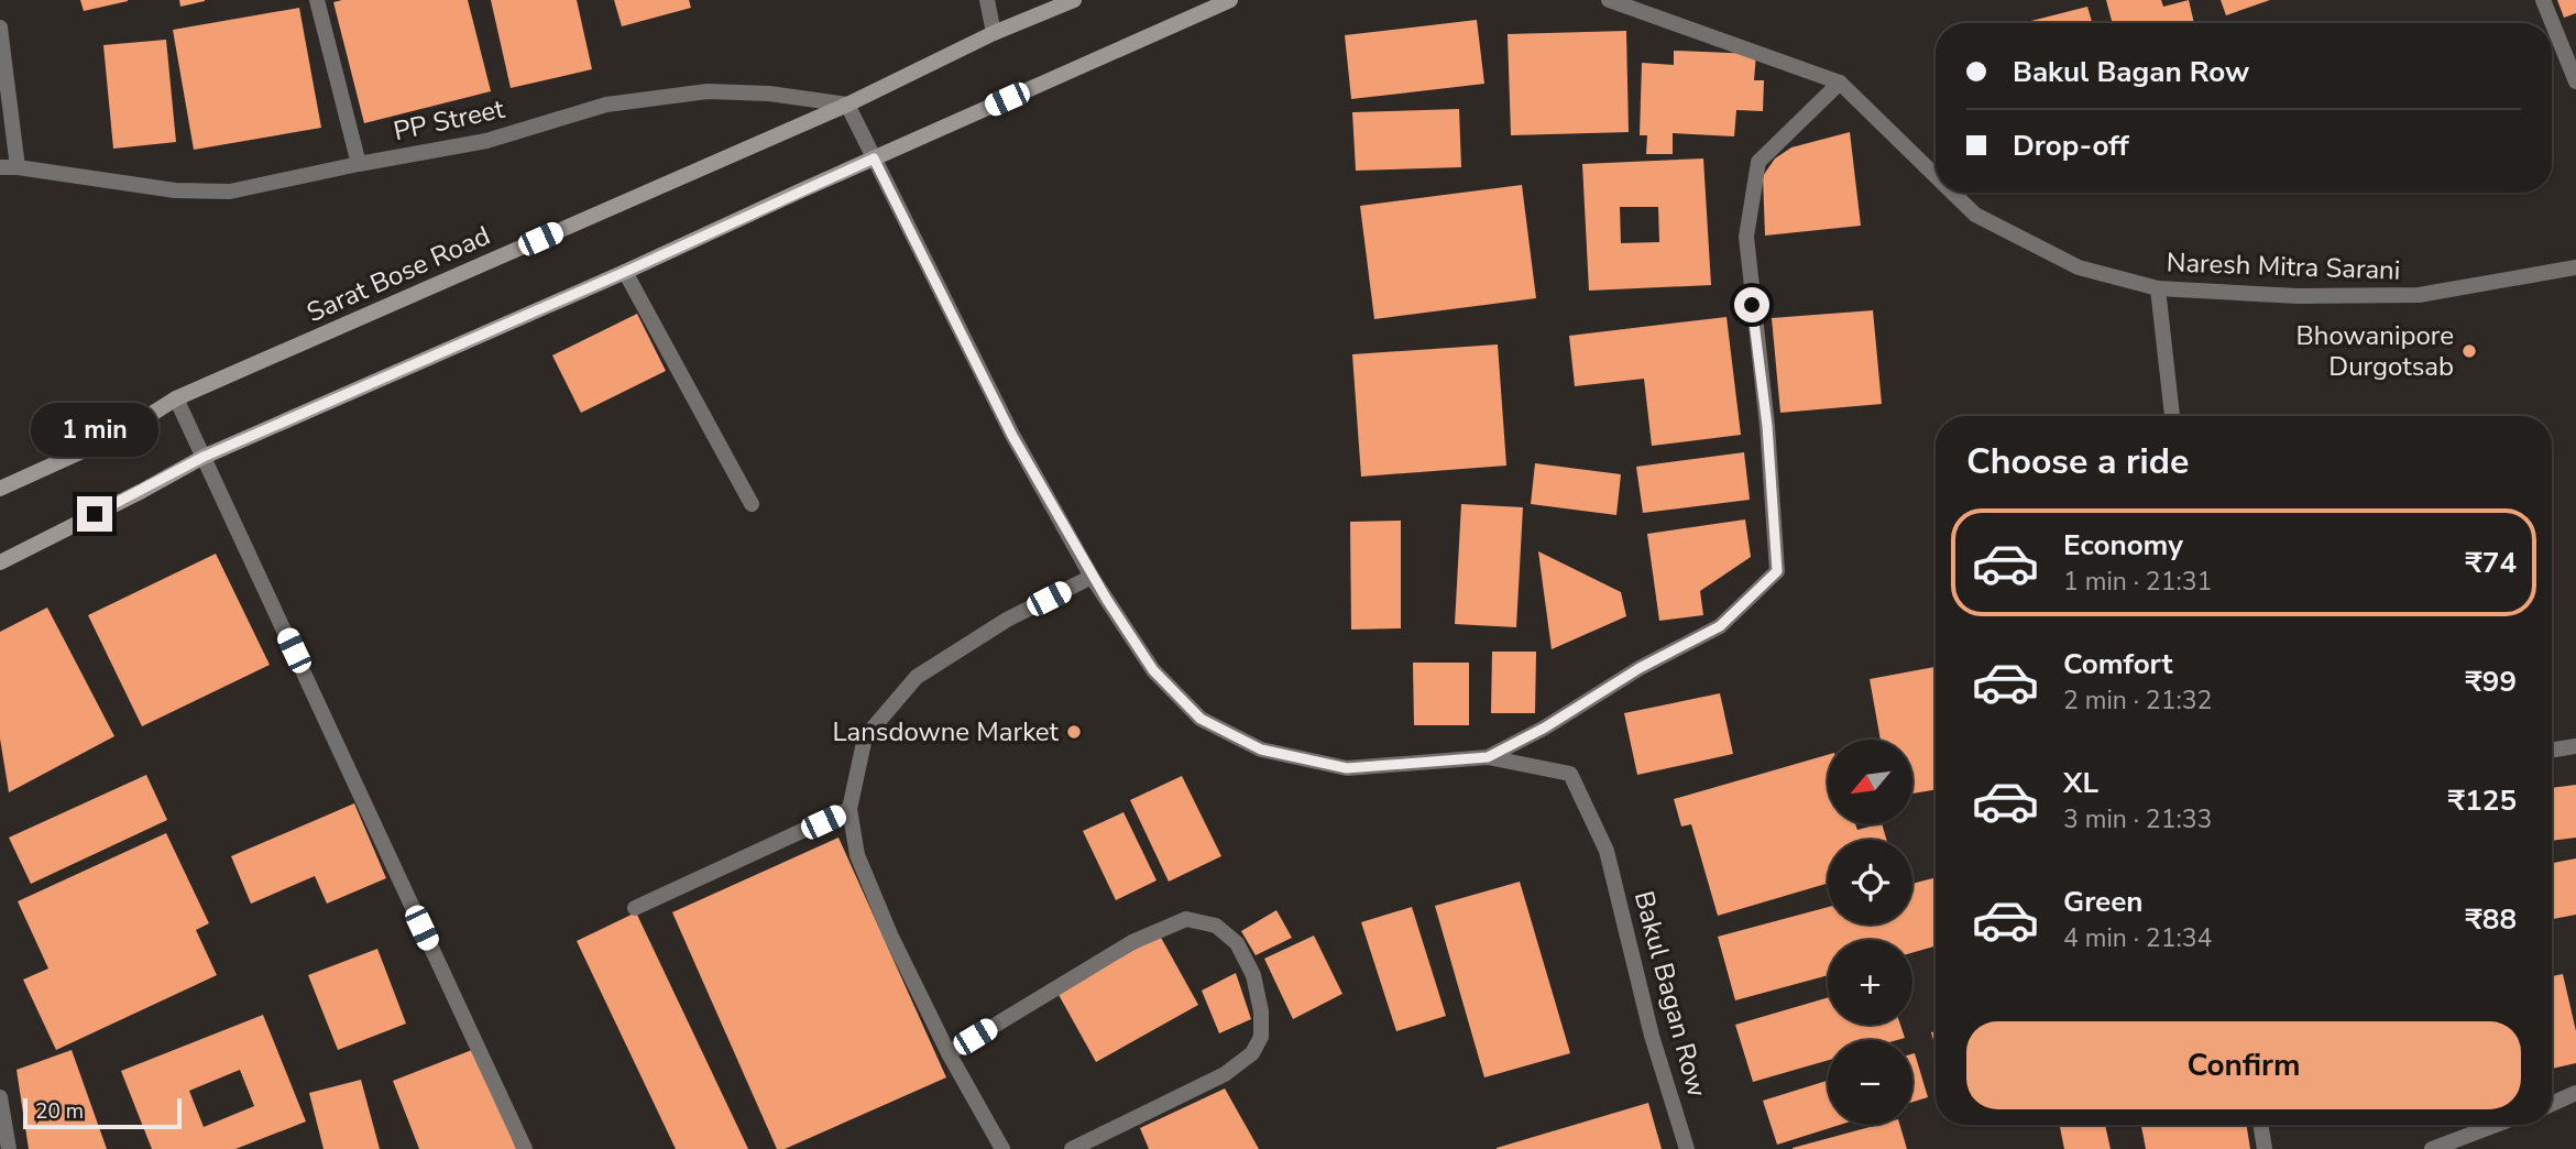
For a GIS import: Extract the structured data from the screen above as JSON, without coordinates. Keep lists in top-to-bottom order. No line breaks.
{"streets":{"main road":["Sarat Bose Road"],"street":["PP Street","Naresh Mitra Sarani","Bakul Bagan Row"]},"crossings":[["PP Street","Sarat Bose Road"]],"places":["Bhowanipore Durgotsab","Lansdowne Market"],"scale_bar":"20 m","north":"bottom left","page":{"banner":["Bakul Bagan Row","Drop-off"],"bubble":"1 min","heading":"Choose a ride","list":[{"name":"Economy","note":"1 min · 21:31","value":"₹74"},{"name":"Comfort","note":"2 min · 21:32","value":"₹99"},{"name":"XL","note":"3 min · 21:33","value":"₹125"},{"name":"Green","note":"4 min · 21:34","value":"₹88"}],"map_buttons":["+","−"],"buttons":"Confirm","scale":"20 m"}}
